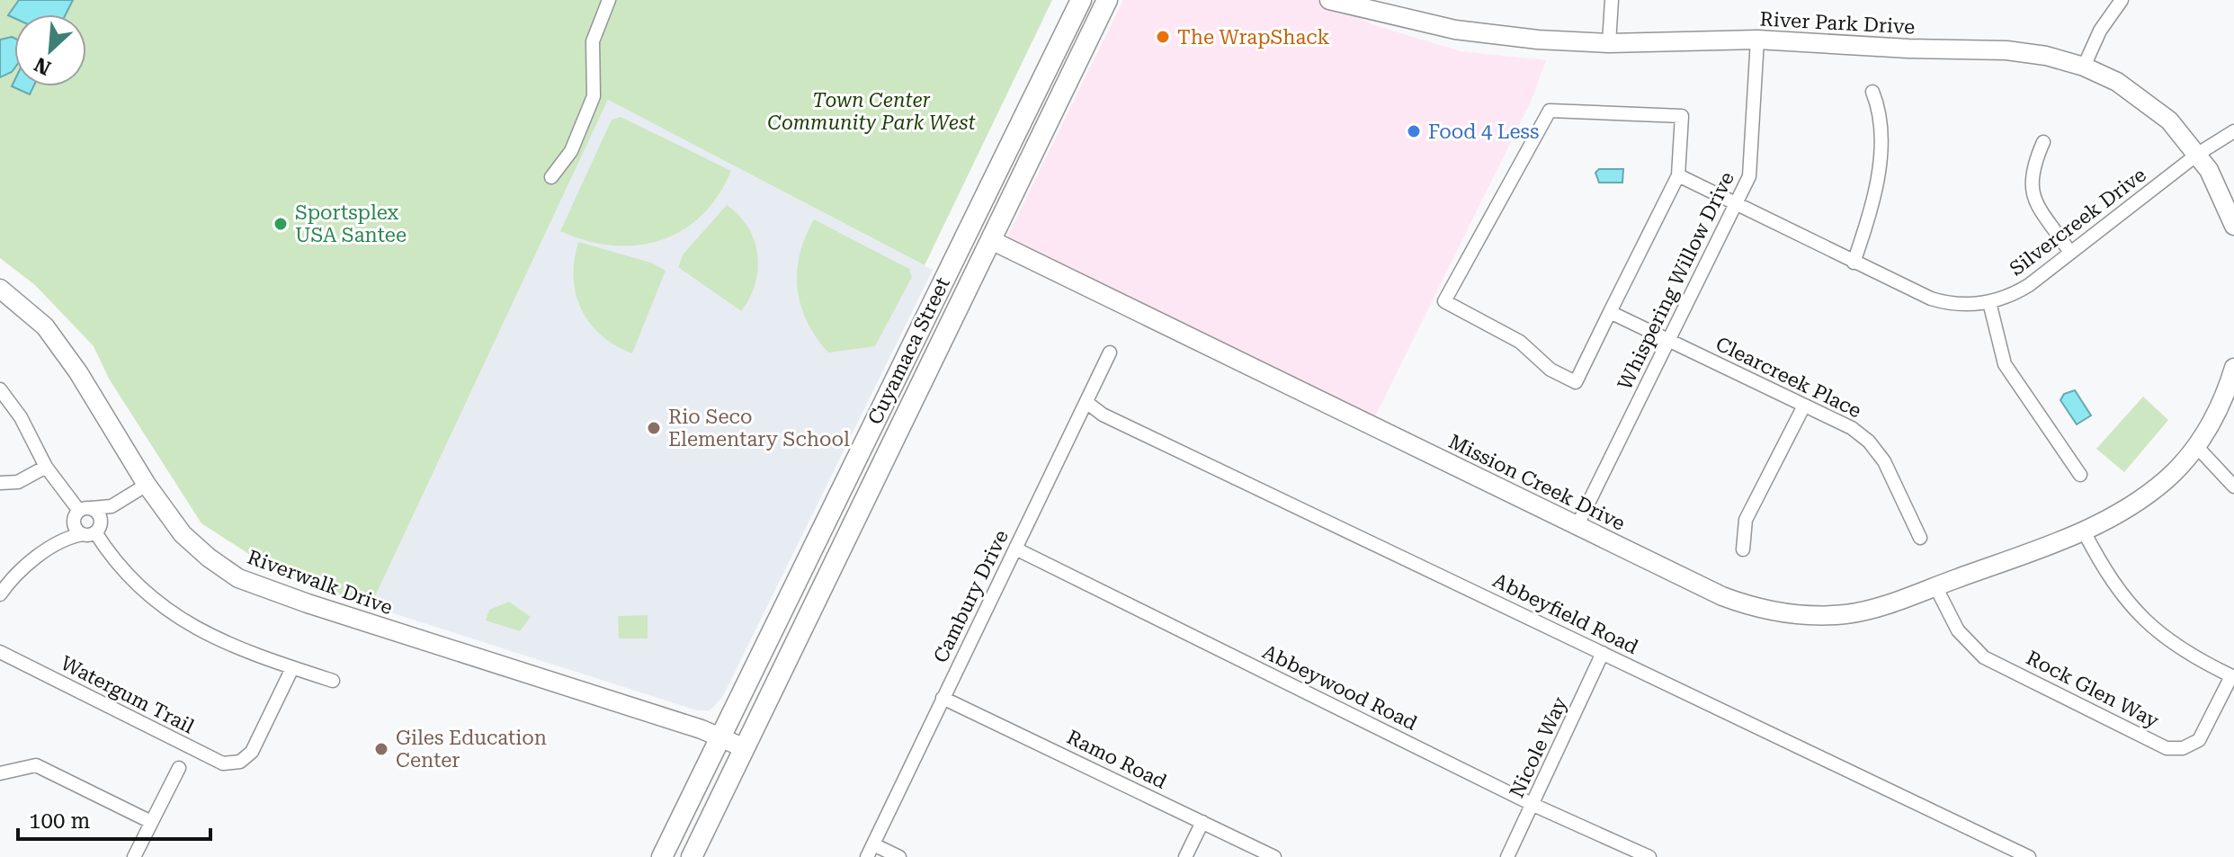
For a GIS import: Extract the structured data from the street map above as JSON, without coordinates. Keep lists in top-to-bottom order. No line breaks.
{"streets":{"main road":["Cuyamaca Street"],"street":["River Park Drive","Silvercreek Drive","Whispering Willow Drive","Clearcreek Place","Mission Creek Drive","Riverwalk Drive","Cambury Drive","Abbeyfield Road","Abbeywood Road","Rock Glen Way","Watergum Trail","Nicole Way","Ramo Road"]},"crossings":[["River Park Drive","Silvercreek Drive"],["River Park Drive","Whispering Willow Drive"],["Silvercreek Drive","Whispering Willow Drive"],["Whispering Willow Drive","Clearcreek Place"],["Whispering Willow Drive","Mission Creek Drive"],["Cuyamaca Street","Mission Creek Drive"],["Cuyamaca Street","Riverwalk Drive"],["Mission Creek Drive","Rock Glen Way"],["Cambury Drive","Abbeyfield Road"],["Cambury Drive","Abbeywood Road"],["Cambury Drive","Ramo Road"],["Abbeyfield Road","Nicole Way"],["Abbeywood Road","Nicole Way"]],"parks":["Town Center Community Park West"],"places":["The WrapShack","Food 4 Less","Sportsplex USA Santee","Rio Seco Elementary School","Giles Education Center"],"scale_bar":"100 m","north":"bottom left"}
